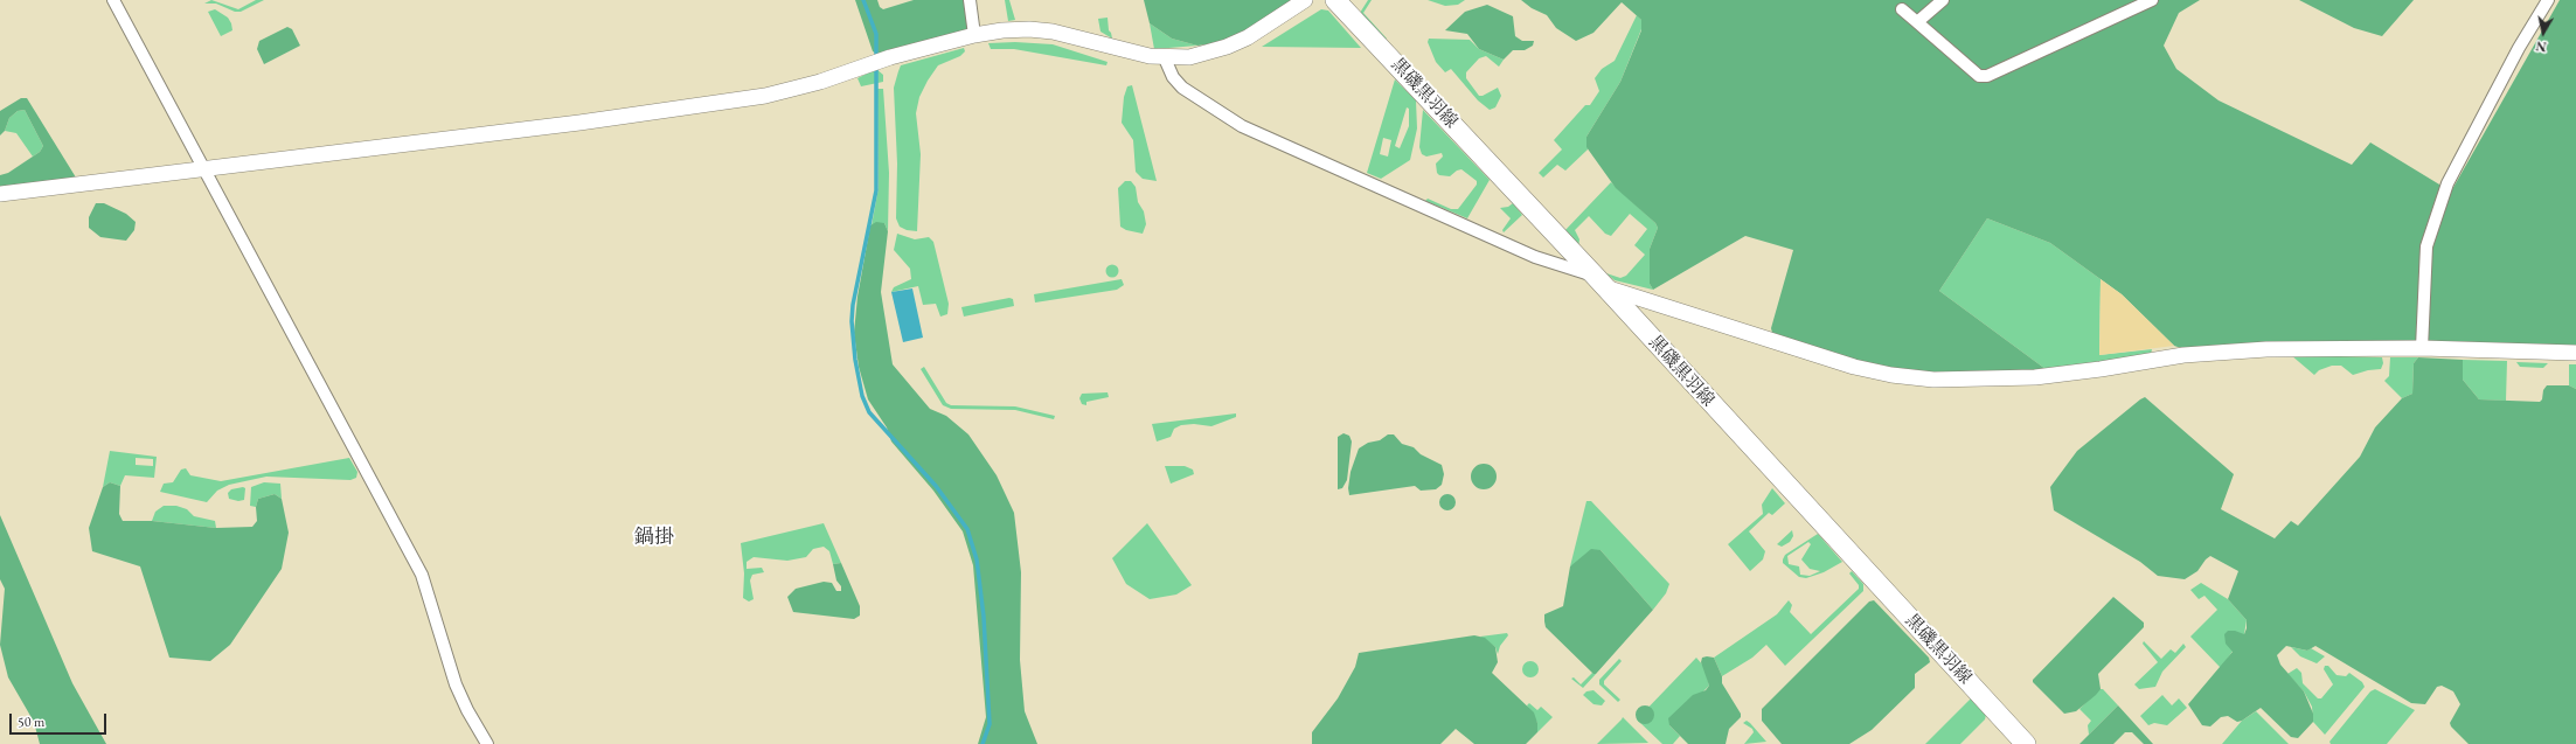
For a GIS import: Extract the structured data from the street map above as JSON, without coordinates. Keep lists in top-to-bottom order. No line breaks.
{"streets":{"main road":["黒磯黒羽線"]},"districts":["鍋掛"],"scale_bar":"50 m","north":"bottom"}
